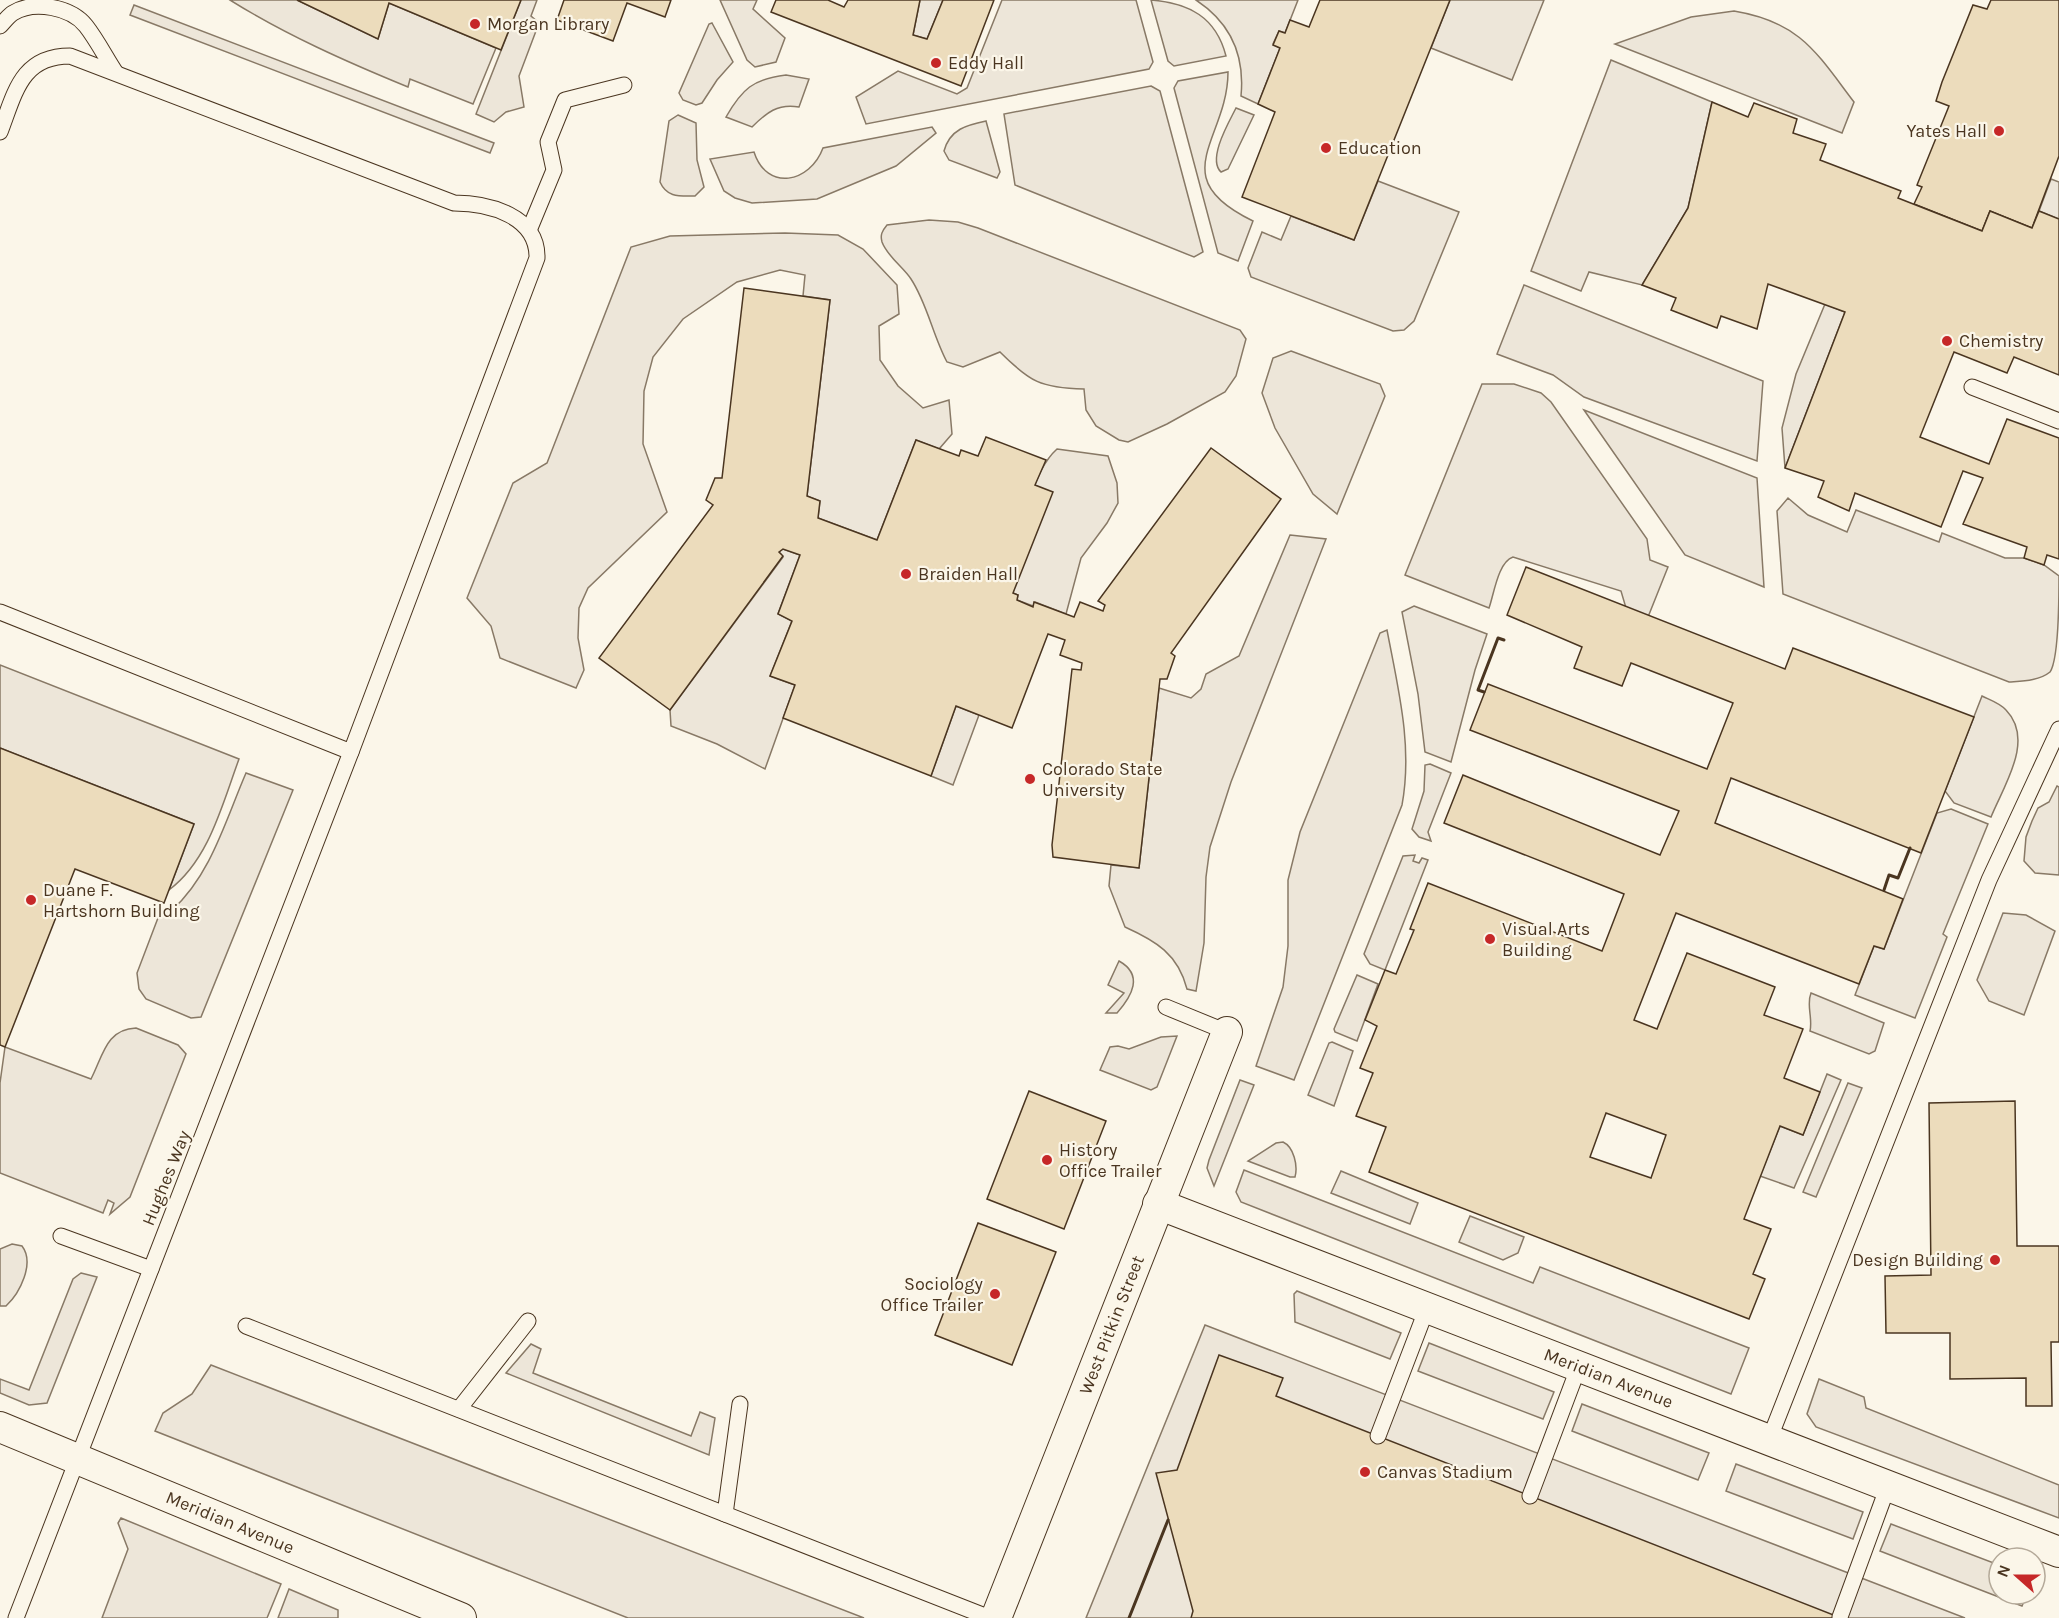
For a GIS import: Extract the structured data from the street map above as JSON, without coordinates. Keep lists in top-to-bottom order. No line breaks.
{"streets":{"street":["West Pitkin Street","Meridian Avenue"],"lane":["Hughes Way"]},"crossings":[["Hughes Way","Meridian Avenue"],["West Pitkin Street","Meridian Avenue"]],"places":["Morgan Library","Eddy Hall","Yates Hall","Education","Chemistry","Braiden Hall","Colorado State University","Duane F. Hartshorn Building","Visual Arts Building","History Office Trailer","Design Building","Sociology Office Trailer","Canvas Stadium"],"north":"left"}
